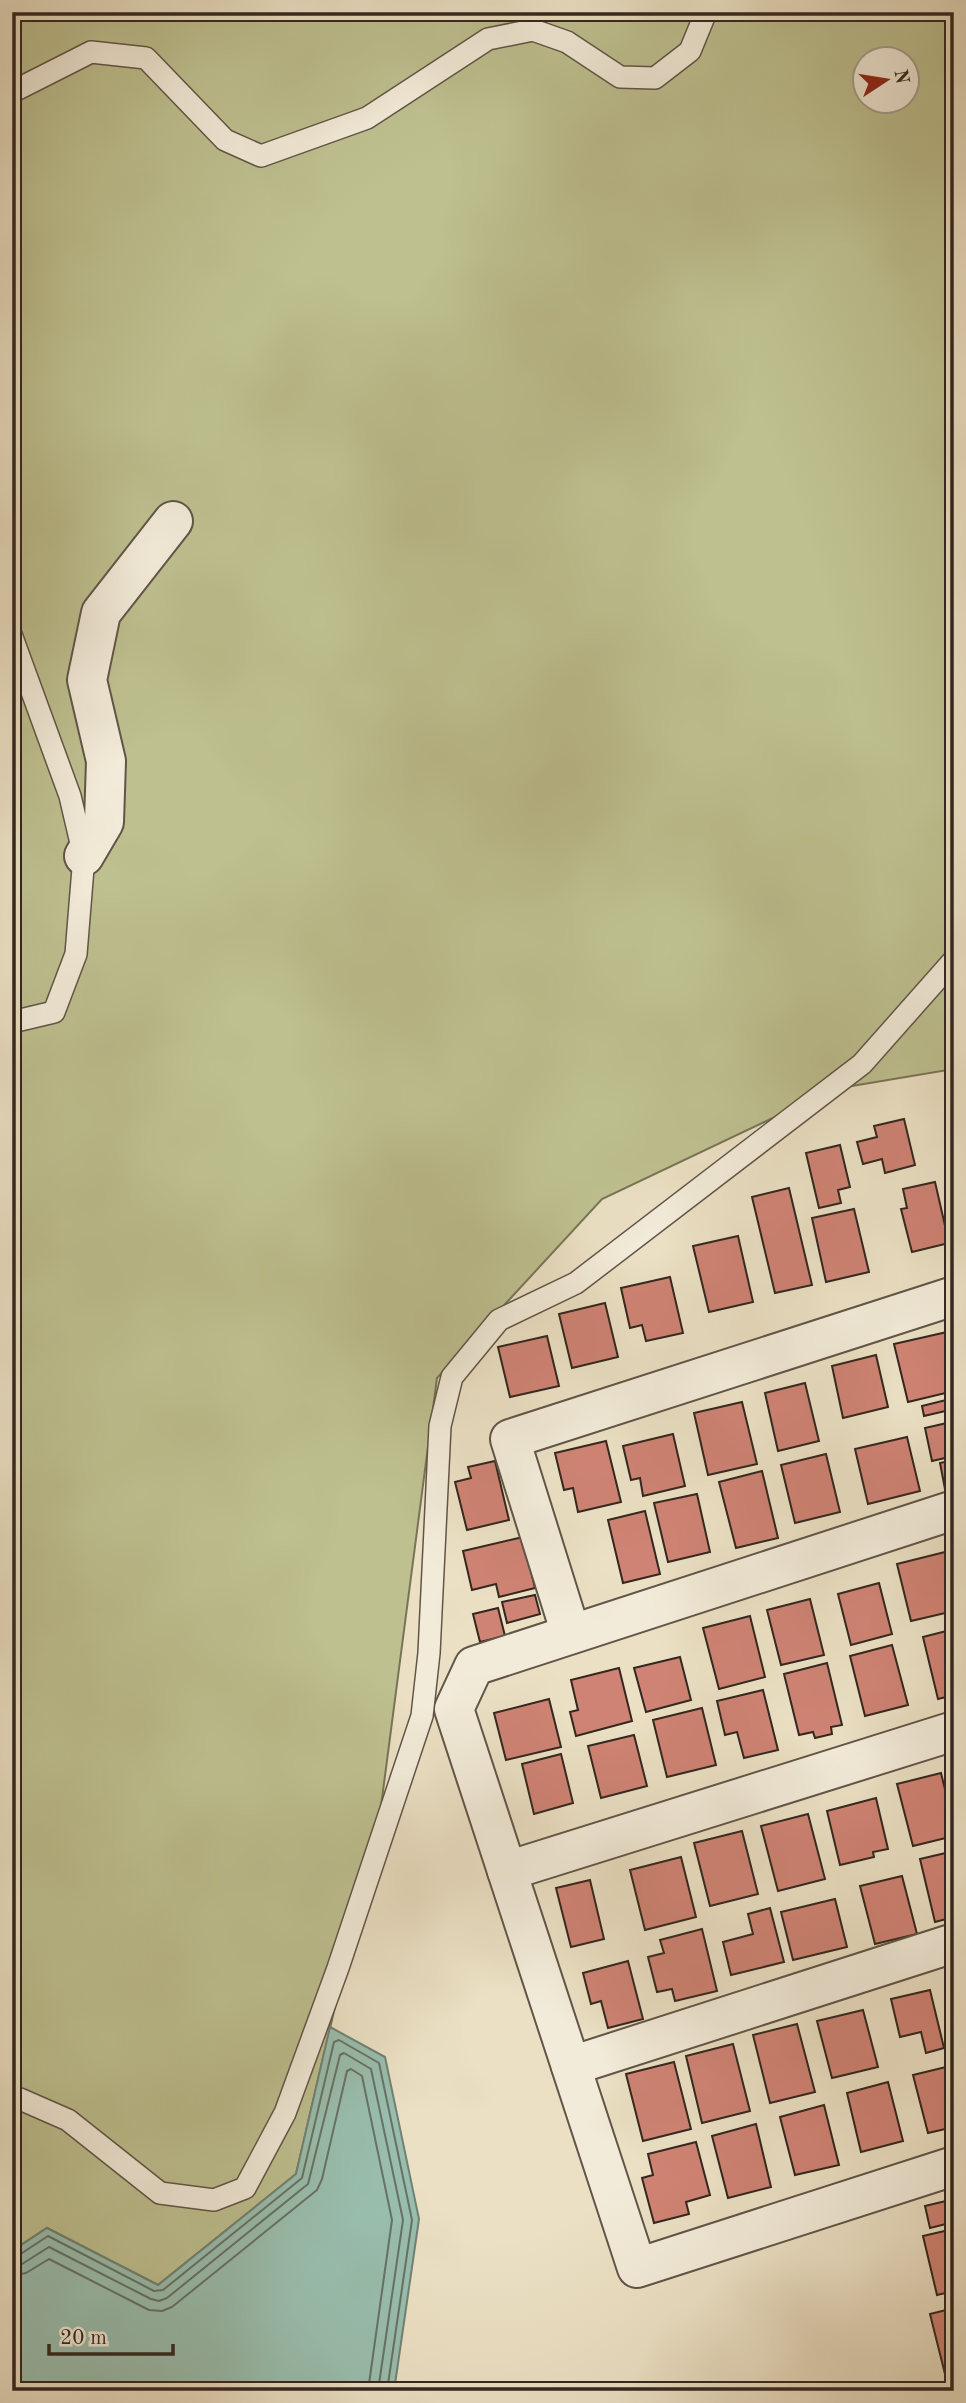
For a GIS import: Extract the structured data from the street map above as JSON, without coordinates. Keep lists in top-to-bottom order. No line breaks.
{"scale_bar":"20 m","north":"right"}
